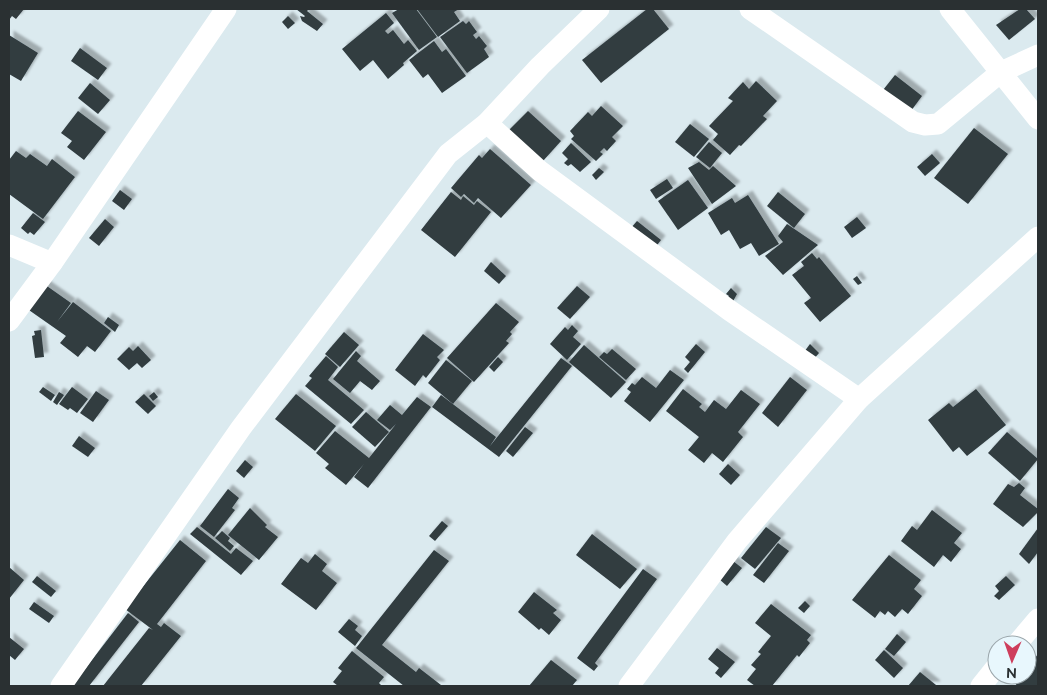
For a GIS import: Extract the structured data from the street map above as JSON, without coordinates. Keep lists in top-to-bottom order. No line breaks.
{"north":"bottom"}
